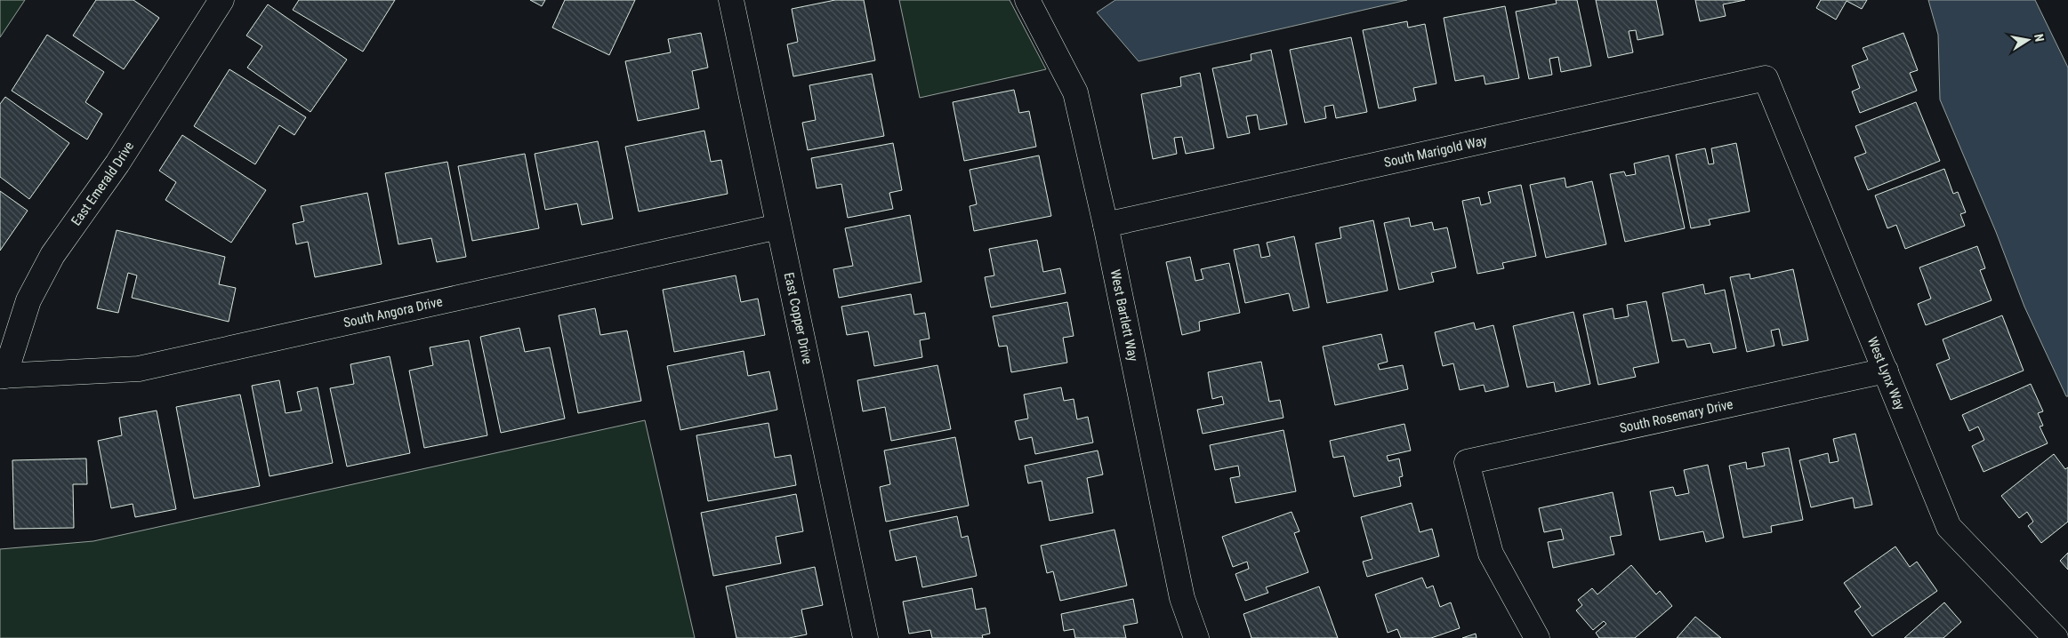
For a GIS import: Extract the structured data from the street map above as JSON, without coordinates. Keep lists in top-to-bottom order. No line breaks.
{"streets":{"street":["South Marigold Way","East Emerald Drive","South Angora Drive","West Bartlett Way","East Copper Drive","West Lynx Way","South Rosemary Drive"]},"crossings":[["South Marigold Way","West Bartlett Way"],["South Marigold Way","West Lynx Way"],["East Emerald Drive","South Angora Drive"],["South Angora Drive","East Copper Drive"],["West Lynx Way","South Rosemary Drive"]],"north":"right"}
